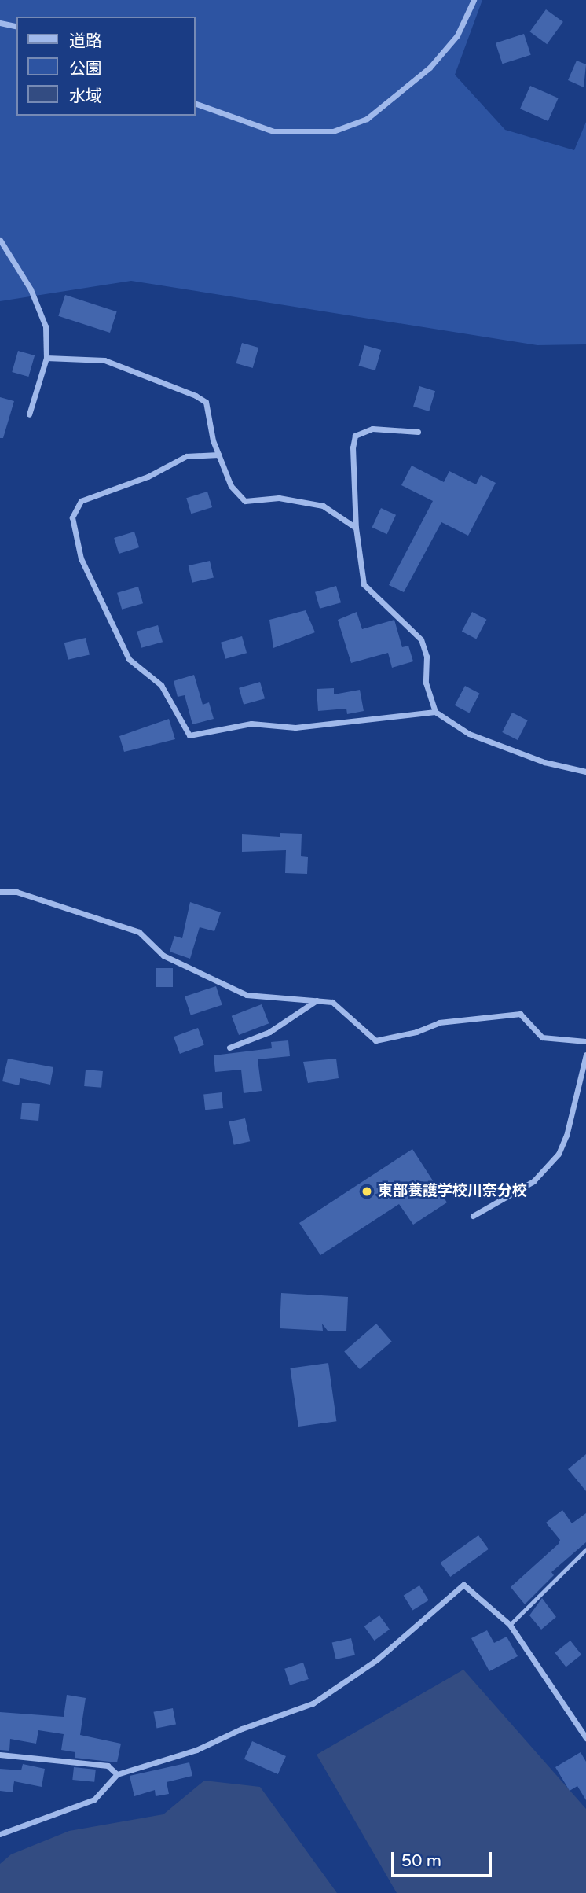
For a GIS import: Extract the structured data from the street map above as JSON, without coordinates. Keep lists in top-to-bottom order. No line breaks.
{"places":["東部養護学校川奈分校"],"legend":["道路","公園","水域"],"scale_bar":"50 m"}
